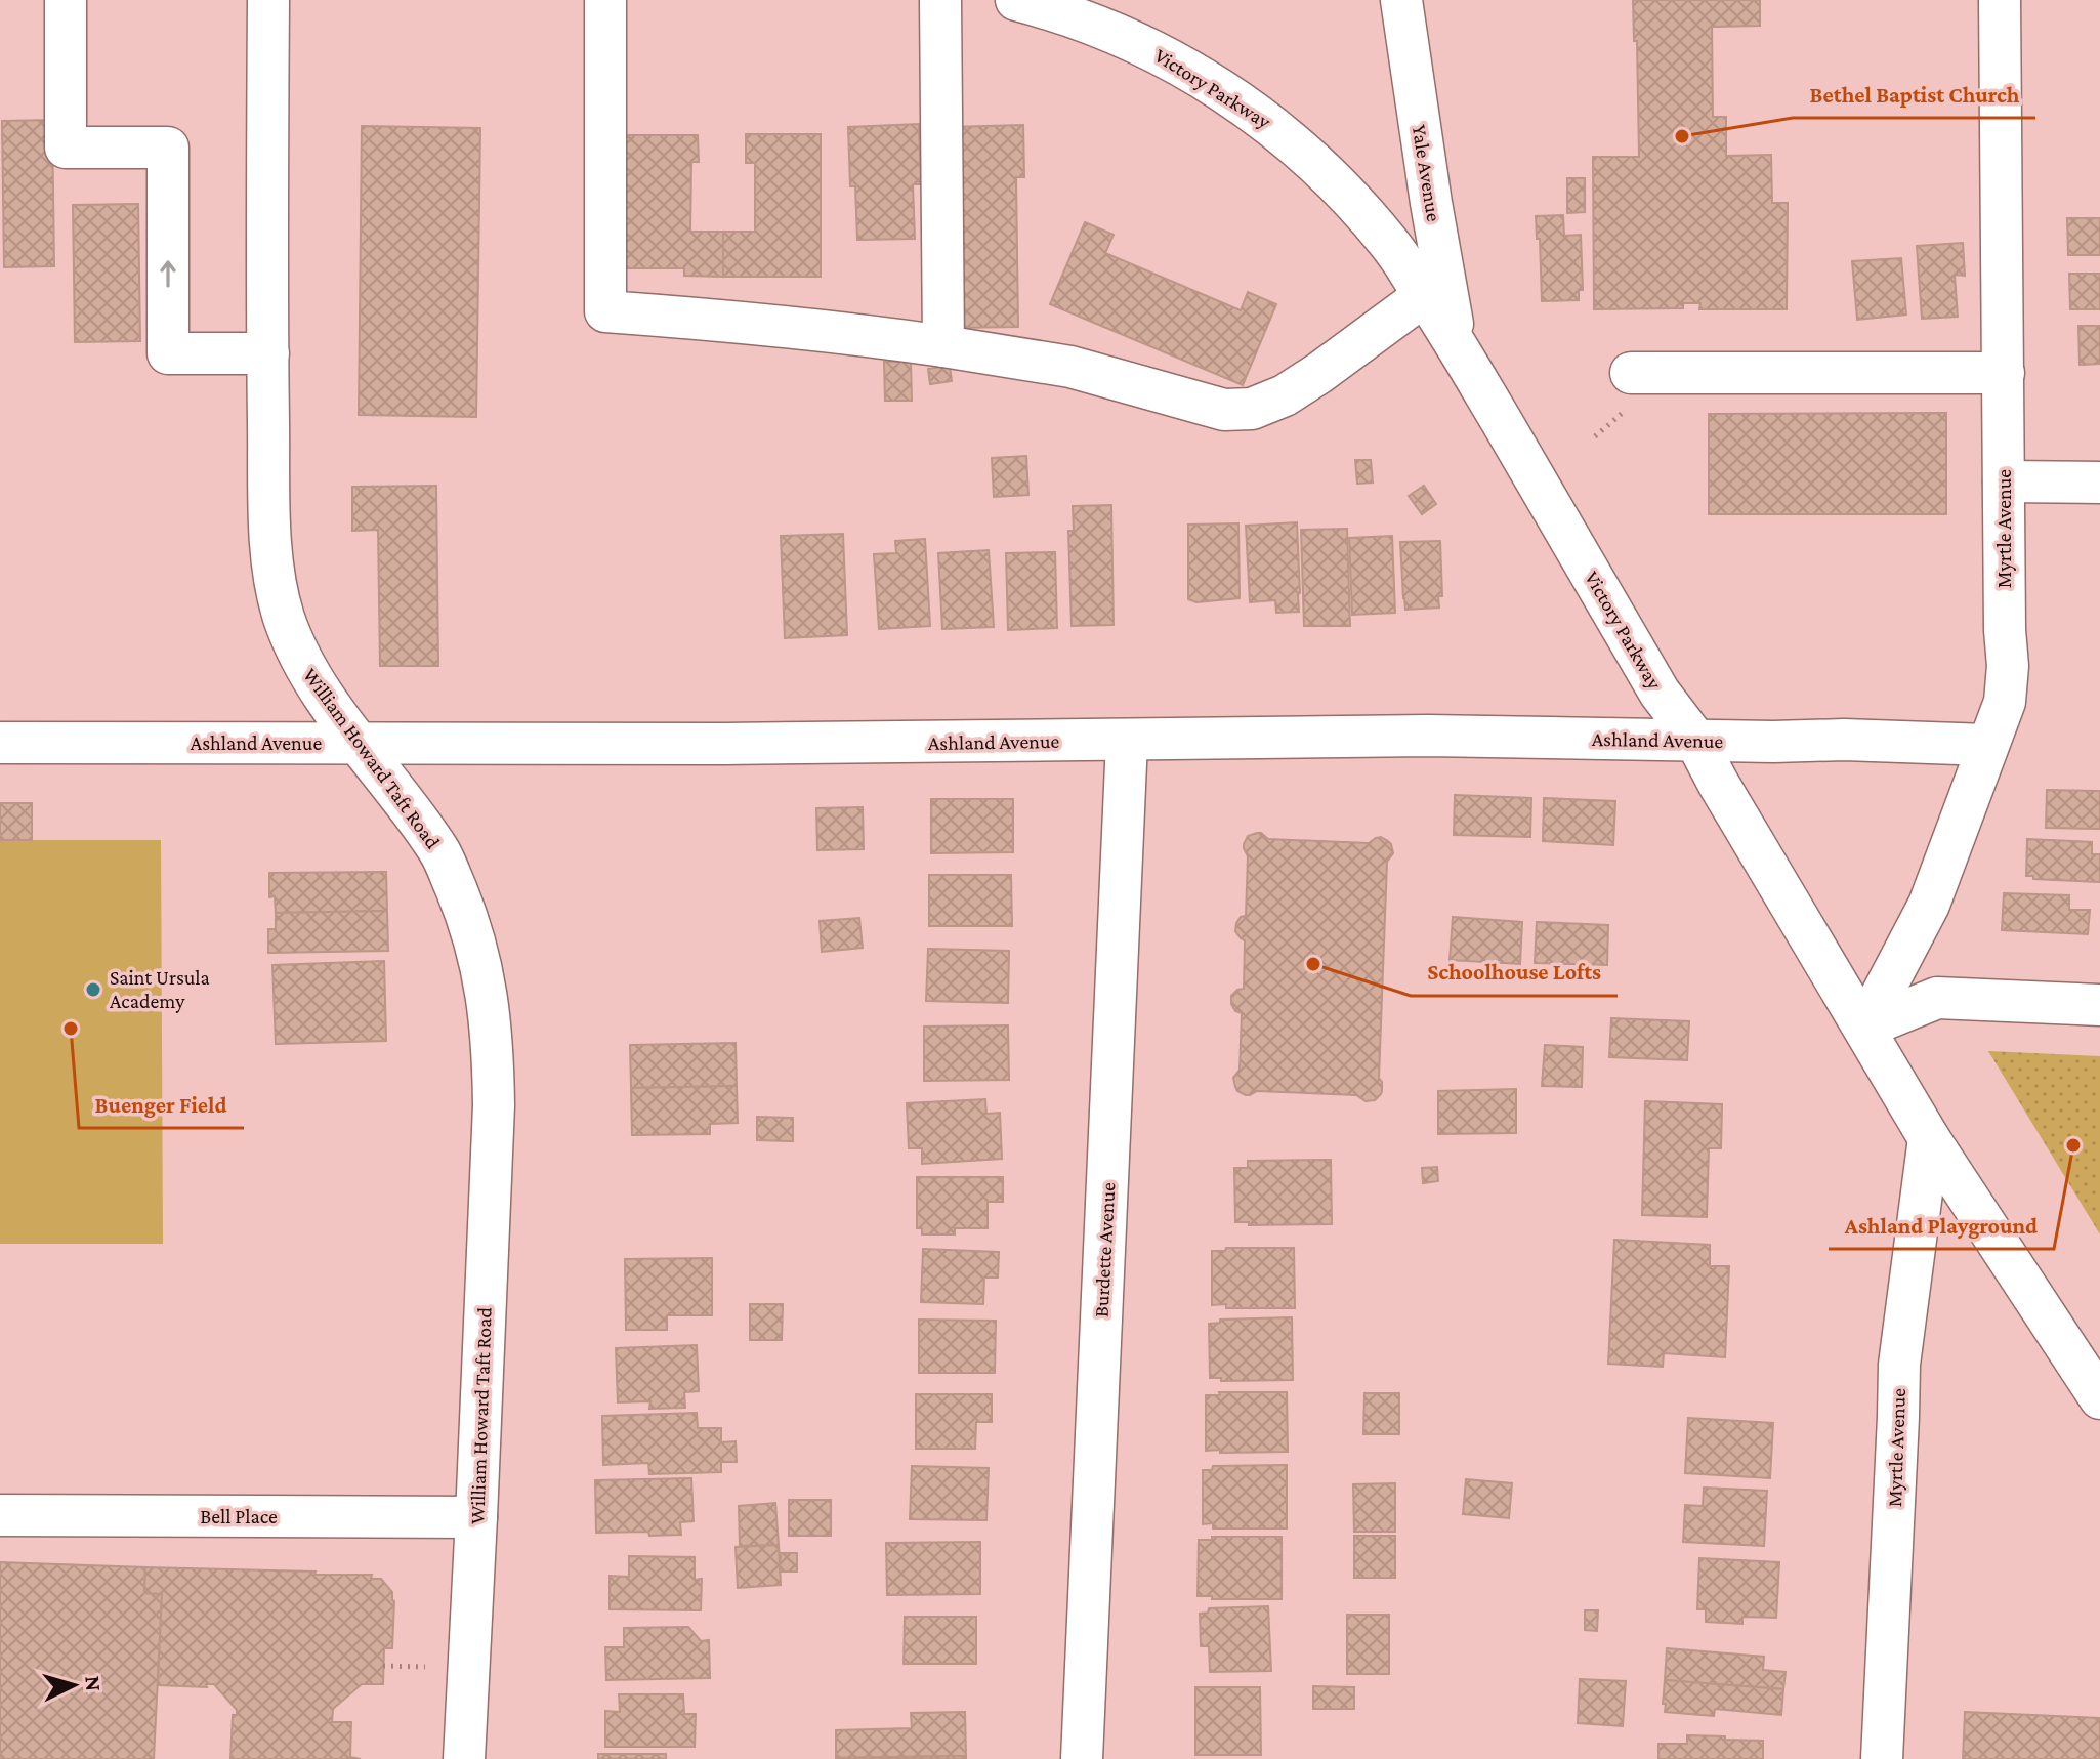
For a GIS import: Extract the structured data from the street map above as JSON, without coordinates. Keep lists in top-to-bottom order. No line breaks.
{"streets":{"street":["Victory Parkway","Yale Avenue","Myrtle Avenue","Ashland Avenue","William Howard Taft Road","Burdette Avenue","Bell Place"]},"crossings":[["Victory Parkway","Yale Avenue"],["Victory Parkway","Myrtle Avenue"],["Victory Parkway","Ashland Avenue"],["Myrtle Avenue","Ashland Avenue"],["Ashland Avenue","William Howard Taft Road"],["Ashland Avenue","Burdette Avenue"],["William Howard Taft Road","Bell Place"]],"places":["Bethel Baptist Church","Schoolhouse Lofts","Saint Ursula Academy","Buenger Field","Ashland Playground"],"north":"right"}
